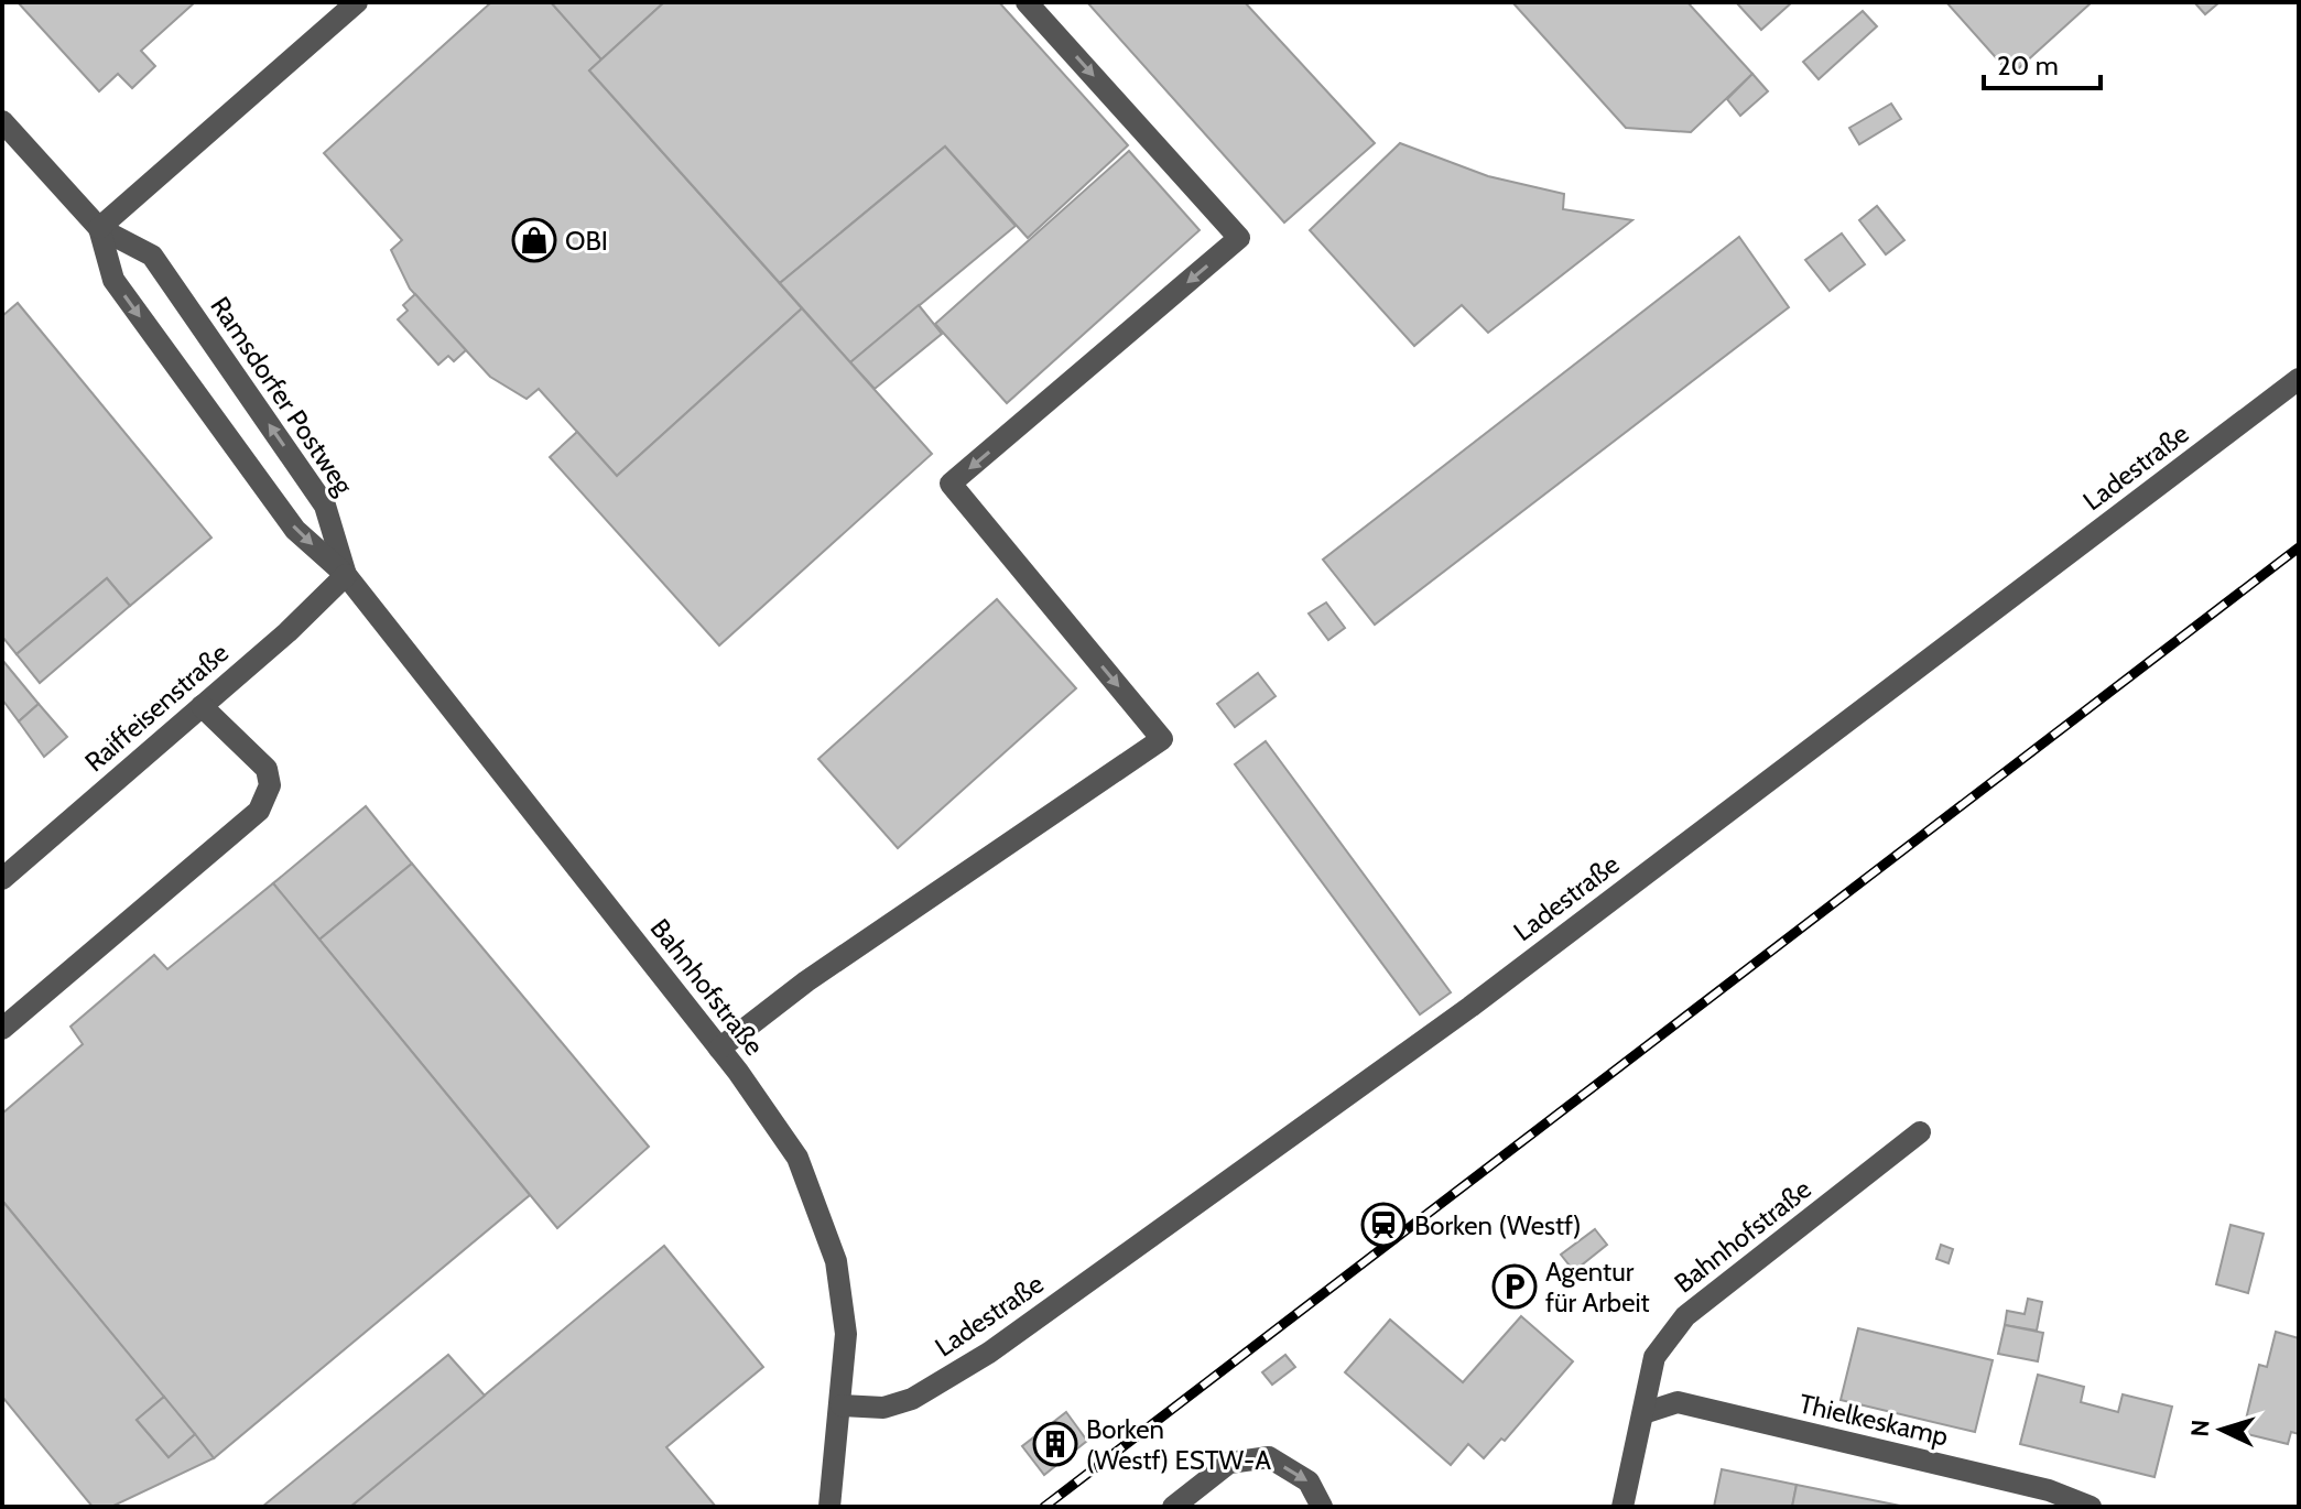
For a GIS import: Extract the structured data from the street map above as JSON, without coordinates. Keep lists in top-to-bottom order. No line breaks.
{"streets":{"street":["Ramsdorfer Postweg","Ladestraße","Raiffeisenstraße","Bahnhofstraße","Thielkeskamp"]},"crossings":[["Ramsdorfer Postweg","Raiffeisenstraße"],["Ramsdorfer Postweg","Bahnhofstraße"],["Ladestraße","Bahnhofstraße"],["Raiffeisenstraße","Bahnhofstraße"],["Bahnhofstraße","Thielkeskamp"]],"places":{"shop":["OBI"],"station":["Borken (Westf)"],"parking":["Agentur für Arbeit"],"building":["Borken (Westf) ESTW-A"]},"scale_bar":"20 m","north":"left"}
